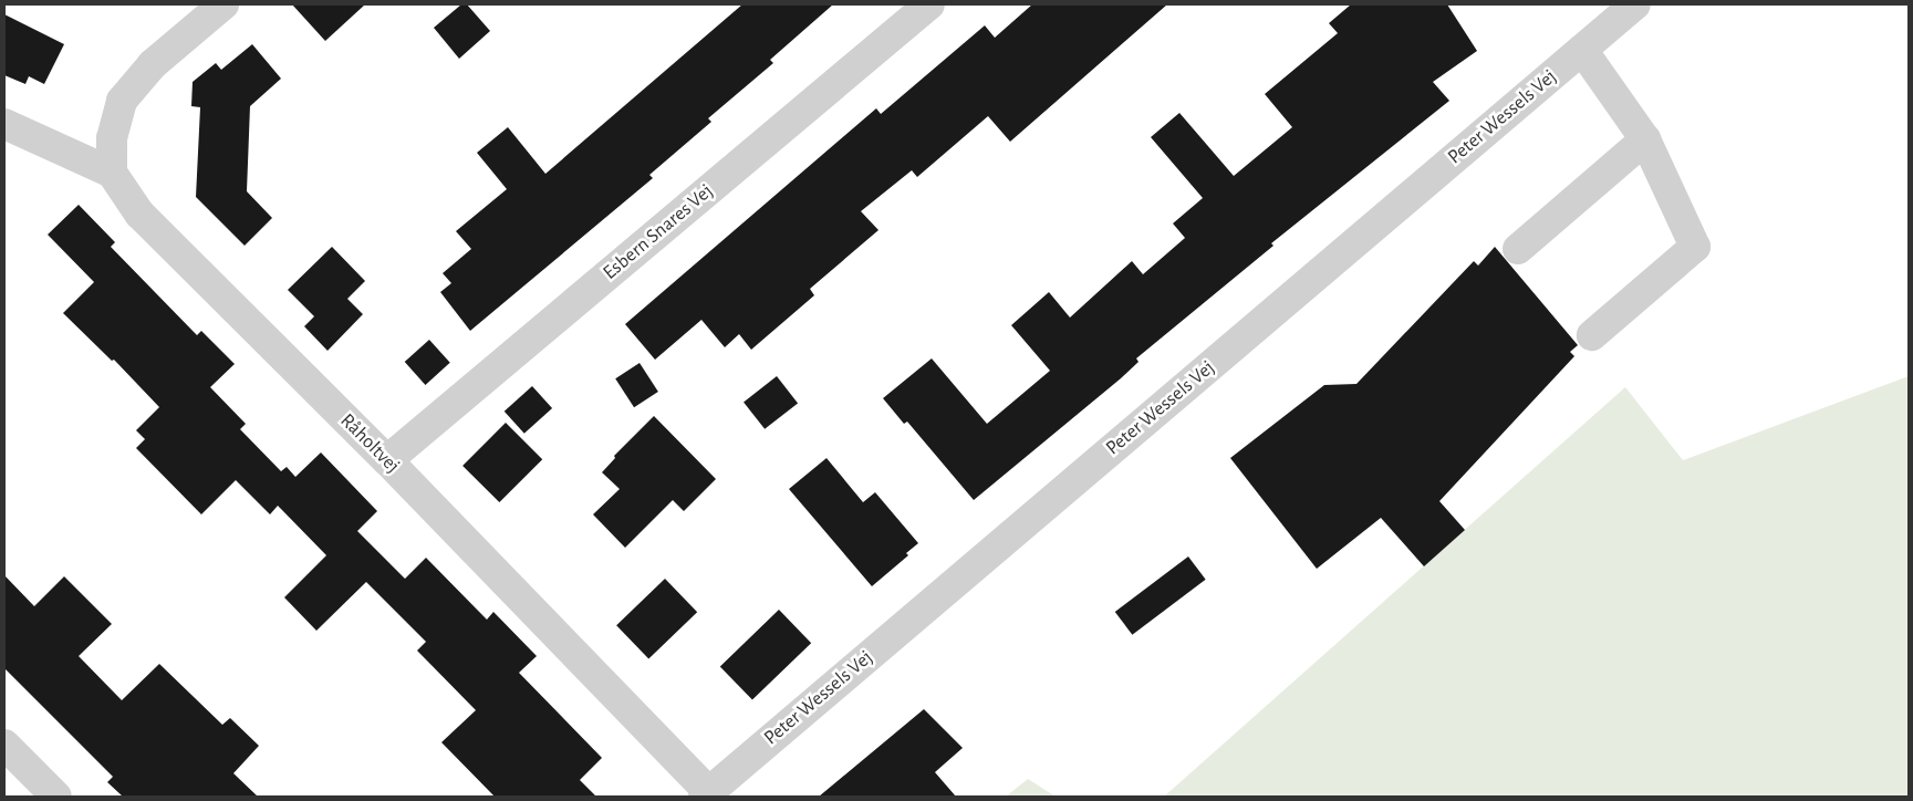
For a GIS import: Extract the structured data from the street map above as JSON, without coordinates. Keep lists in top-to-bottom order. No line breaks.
{"streets":{"street":["Peter Wessels Vej","Esbern Snares Vej","Råholtvej"]},"crossings":[["Peter Wessels Vej","Råholtvej"],["Esbern Snares Vej","Råholtvej"]]}
